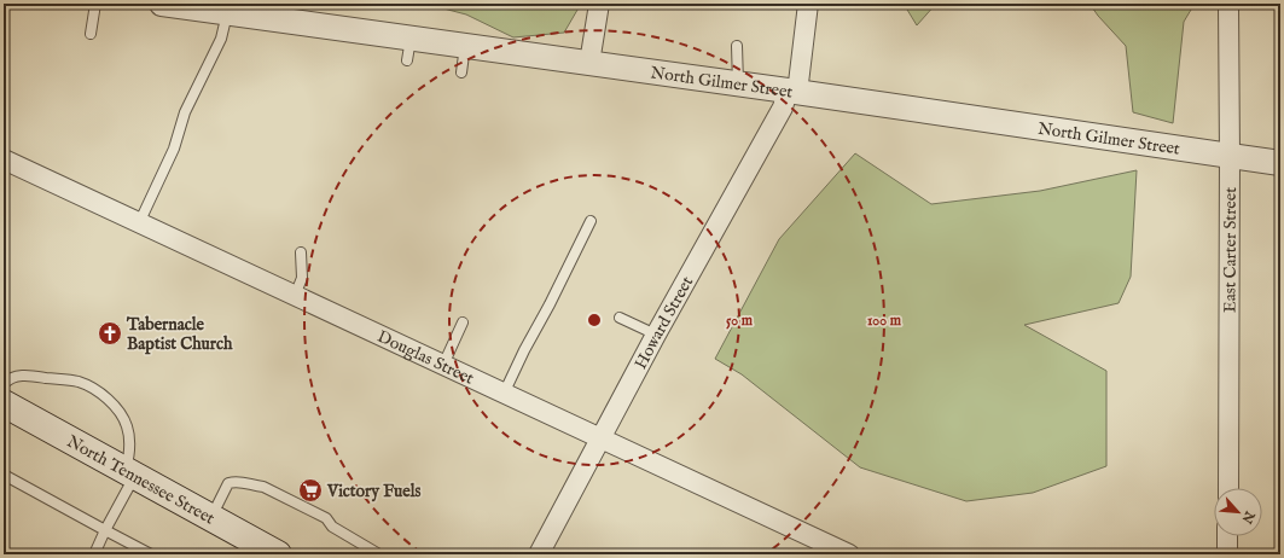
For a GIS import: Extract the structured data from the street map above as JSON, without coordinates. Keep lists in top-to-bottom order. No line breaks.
{"streets":{"main road":["North Tennessee Street"],"street":["North Gilmer Street","East Carter Street","Howard Street","Douglas Street"]},"crossings":[["North Gilmer Street","East Carter Street"],["North Gilmer Street","Howard Street"],["Howard Street","Douglas Street"]],"places":{"church":["Tabernacle Baptist Church"],"supermarket":["Victory Fuels"]},"north":"bottom right","rings":["50 m","100 m"]}
